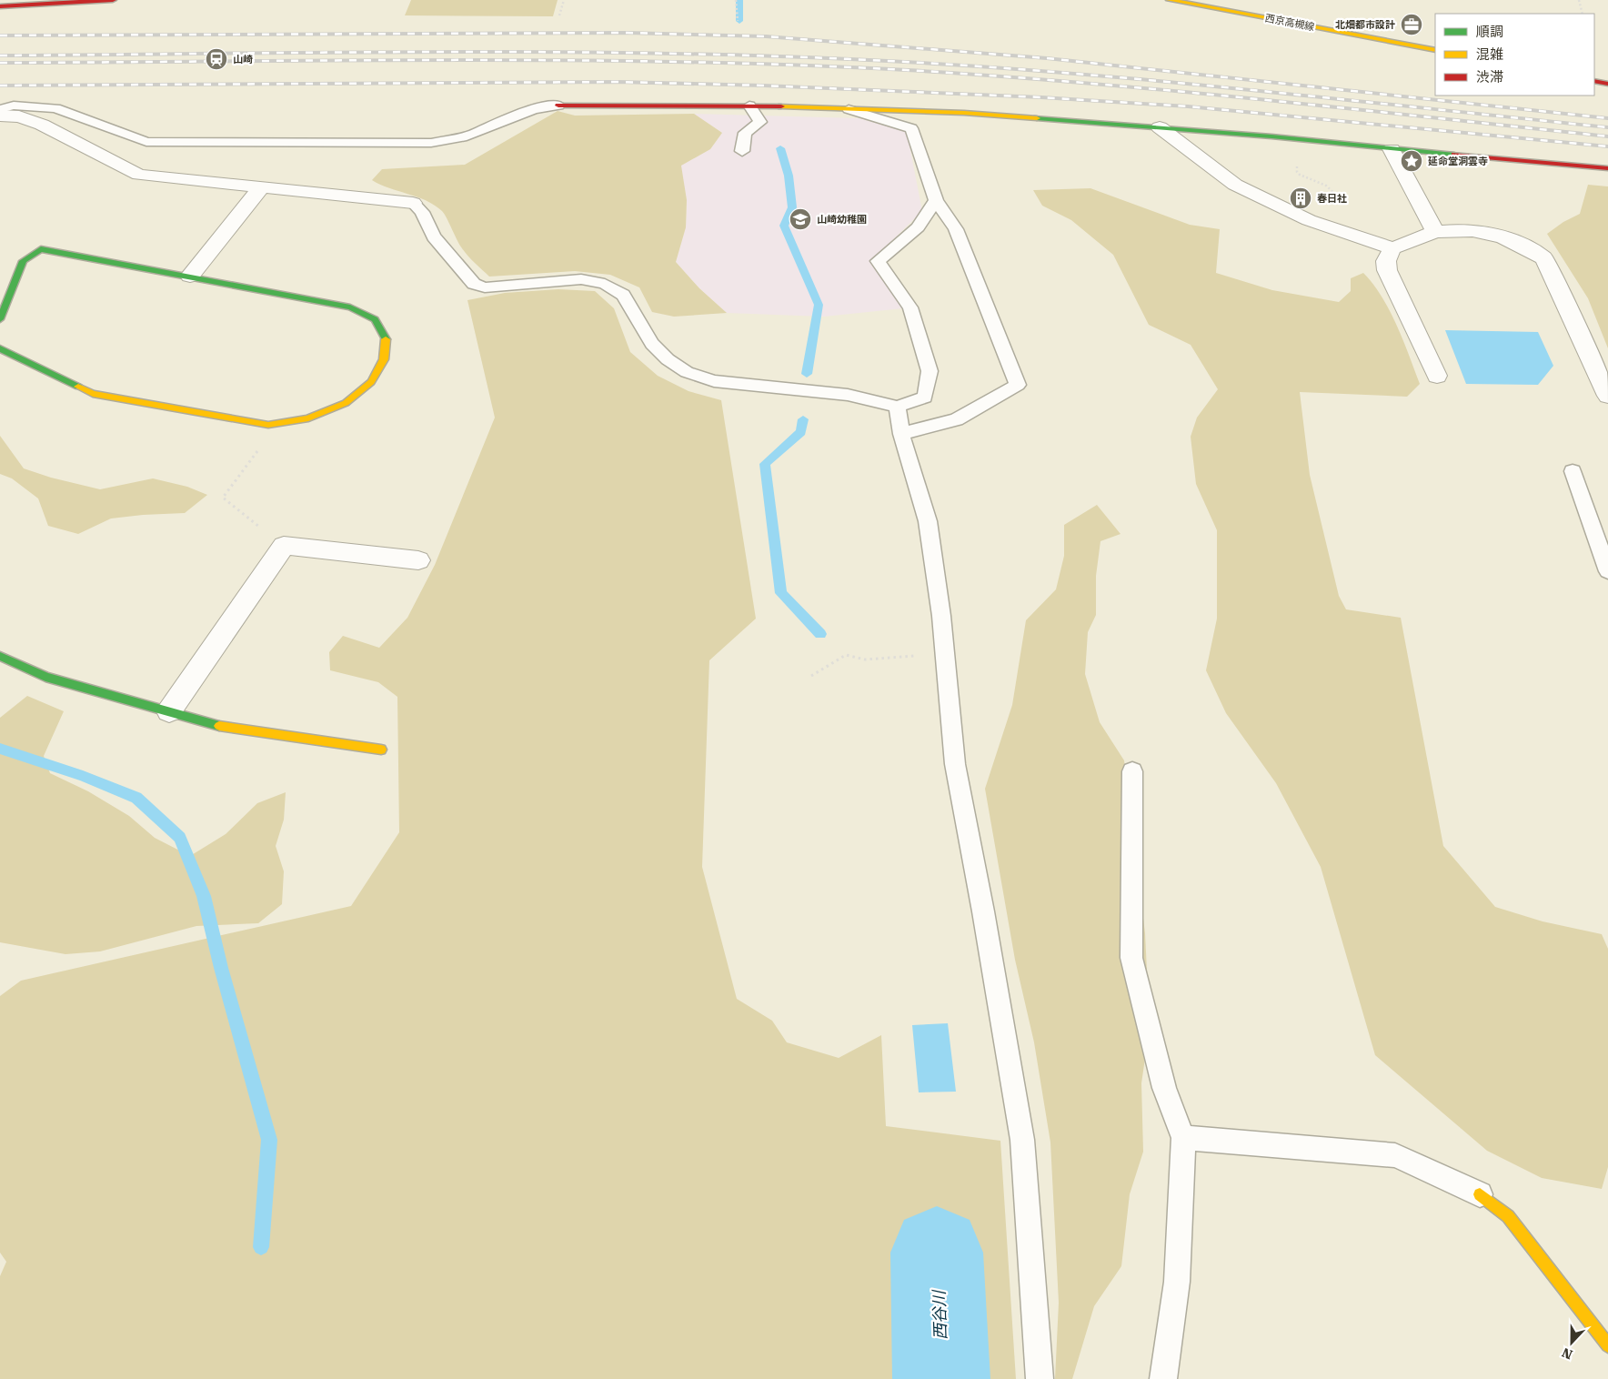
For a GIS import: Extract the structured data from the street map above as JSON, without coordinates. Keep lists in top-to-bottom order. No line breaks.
{"streets":{"street":["西京高槻線"]},"water":["西谷川"],"places":{"office":["北畑都市設計"],"station":["山崎"],"place":["延命堂洞雲寺"],"building":["春日社"],"school or university":["山崎幼稚園"]},"legend":["順調","混雑","渋滞"],"north":"bottom"}
